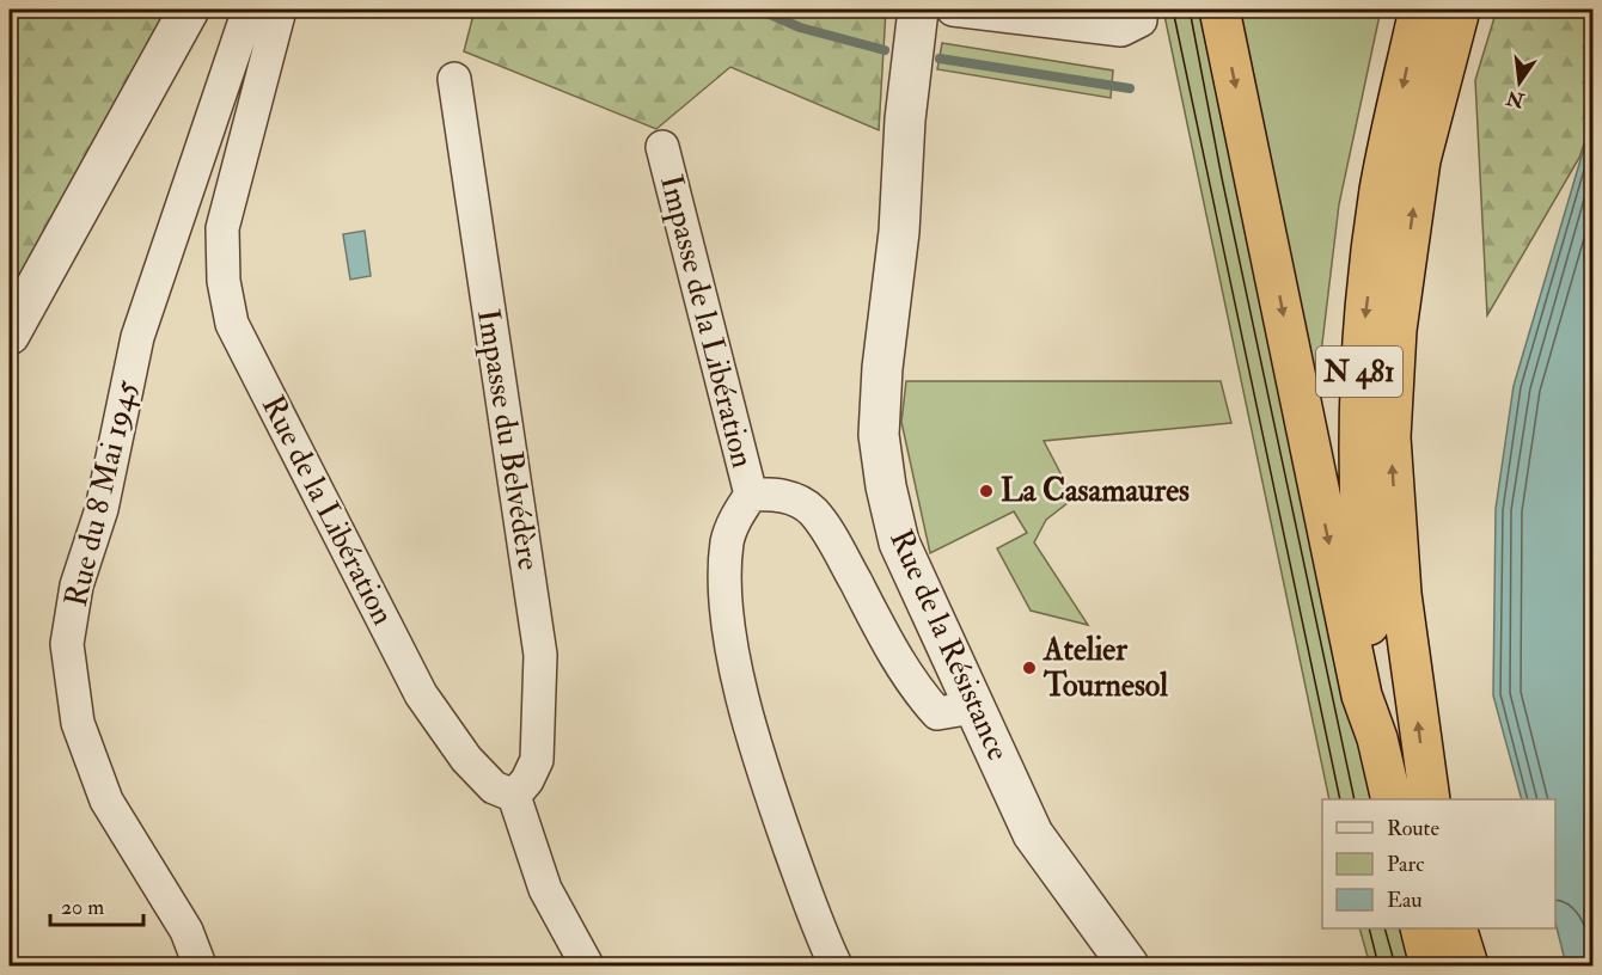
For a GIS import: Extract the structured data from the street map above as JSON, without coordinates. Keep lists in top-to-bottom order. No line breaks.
{"streets":{"highway":["N 481"],"street":["Impasse de la Libération","Impasse du Belvédère","Rue du 8 Mai 1945","Rue de la Libération","Rue de la Résistance"]},"crossings":[["Impasse du Belvédère","Rue de la Libération"]],"places":["La Casamaures","Atelier Tournesol"],"legend":["Route","Parc","Eau"],"scale_bar":"20 m","north":"bottom"}
